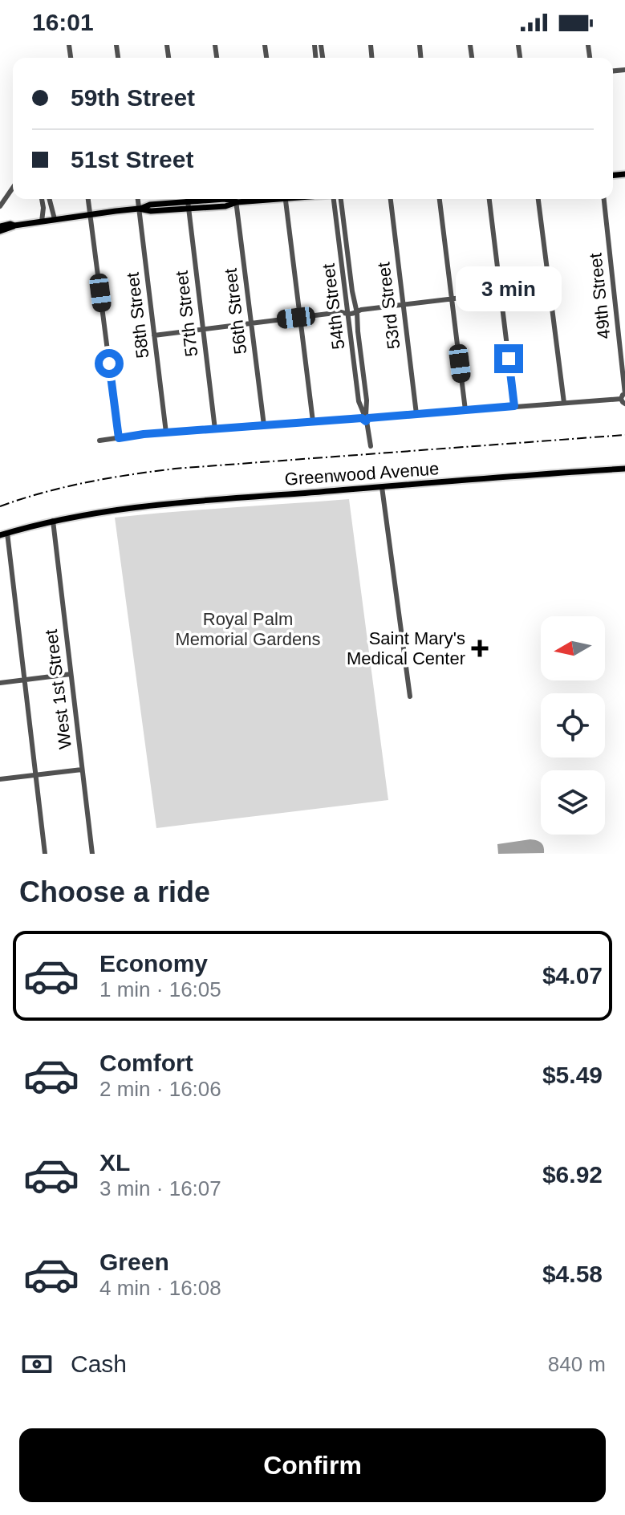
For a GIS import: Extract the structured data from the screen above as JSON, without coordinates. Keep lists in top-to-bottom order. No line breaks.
{"streets":{"main road":["Greenwood Avenue"],"street":["49th Street","53rd Street","54th Street","56th Street","57th Street","58th Street","West 1st Street"]},"crossings":[["Greenwood Avenue","West 1st Street"]],"parks":["Royal Palm Memorial Gardens"],"places":{"health":["Saint Mary's Medical Center"]},"north":"left","page":{"status":"16:01","banner":["59th Street","51st Street"],"bubble":"3 min","heading":"Choose a ride","list":[{"name":"Economy","note":"1 min · 16:05","value":"$4.07"},{"name":"Comfort","note":"2 min · 16:06","value":"$5.49"},{"name":"XL","note":"3 min · 16:07","value":"$6.92"},{"name":"Green","note":"4 min · 16:08","value":"$4.58"}],"pay":["Cash","840 m"],"buttons":"Confirm"}}
